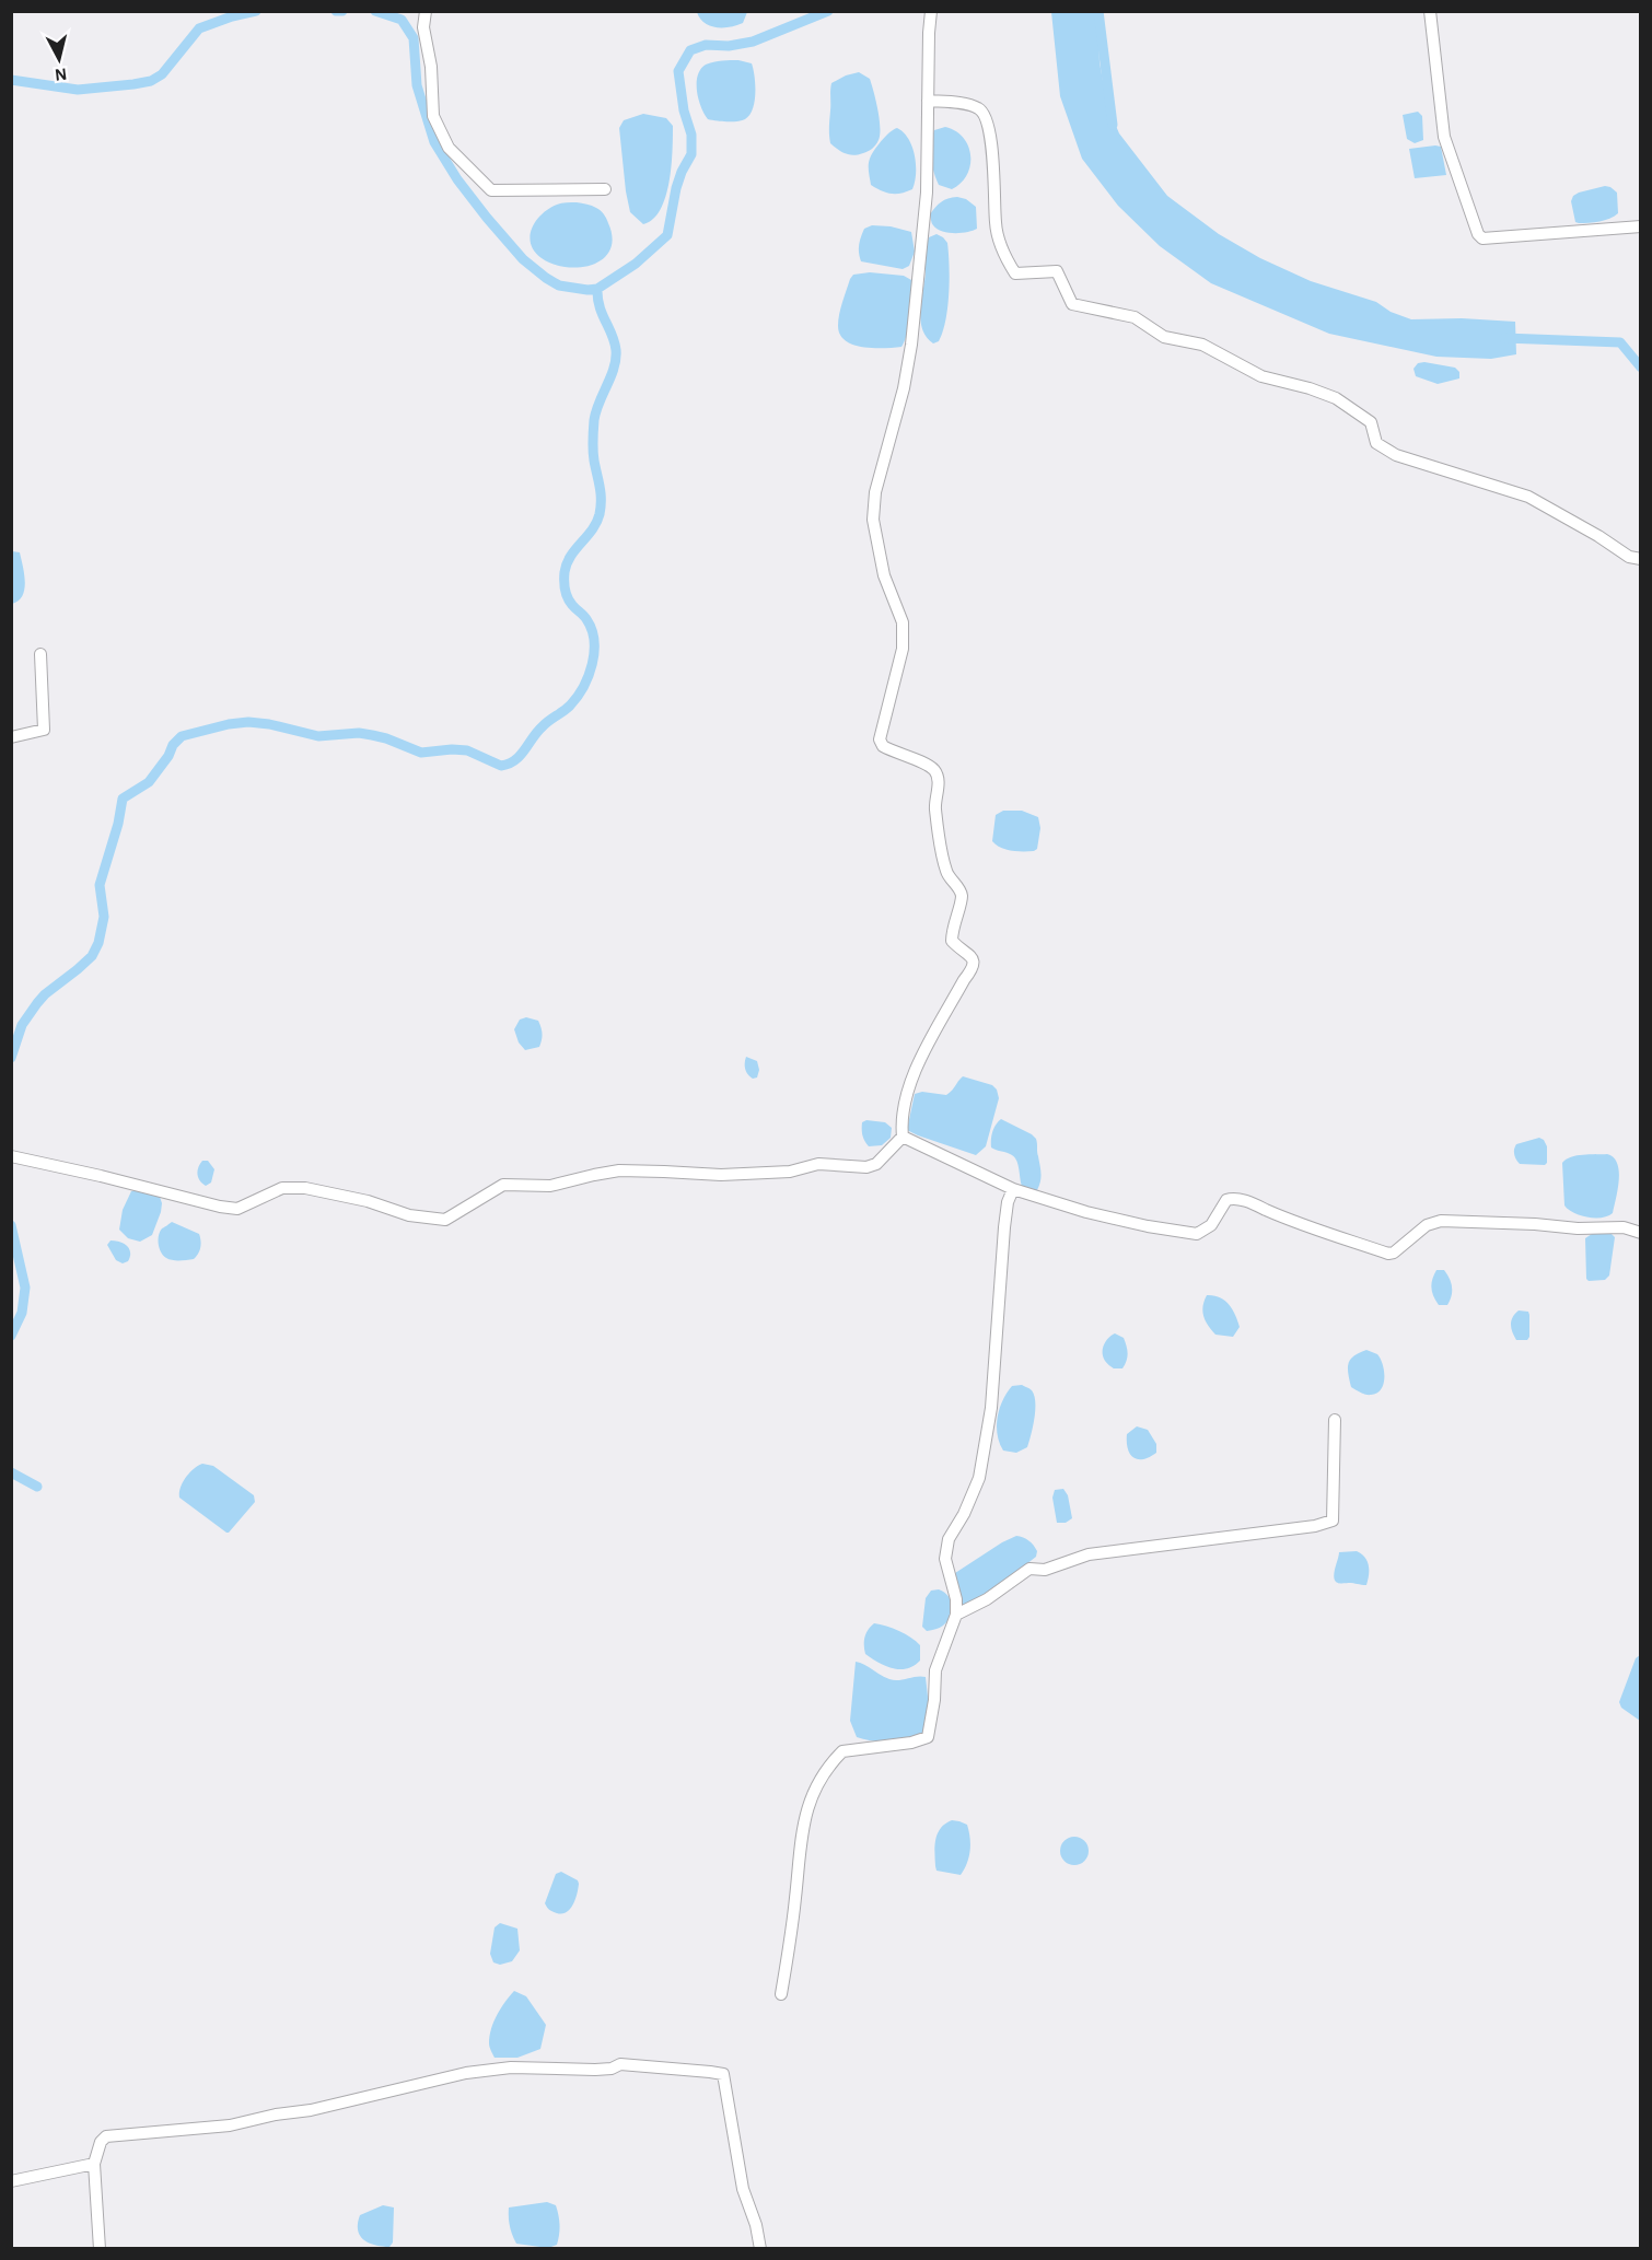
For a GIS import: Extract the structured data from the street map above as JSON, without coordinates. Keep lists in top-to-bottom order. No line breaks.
{"north":"bottom"}
